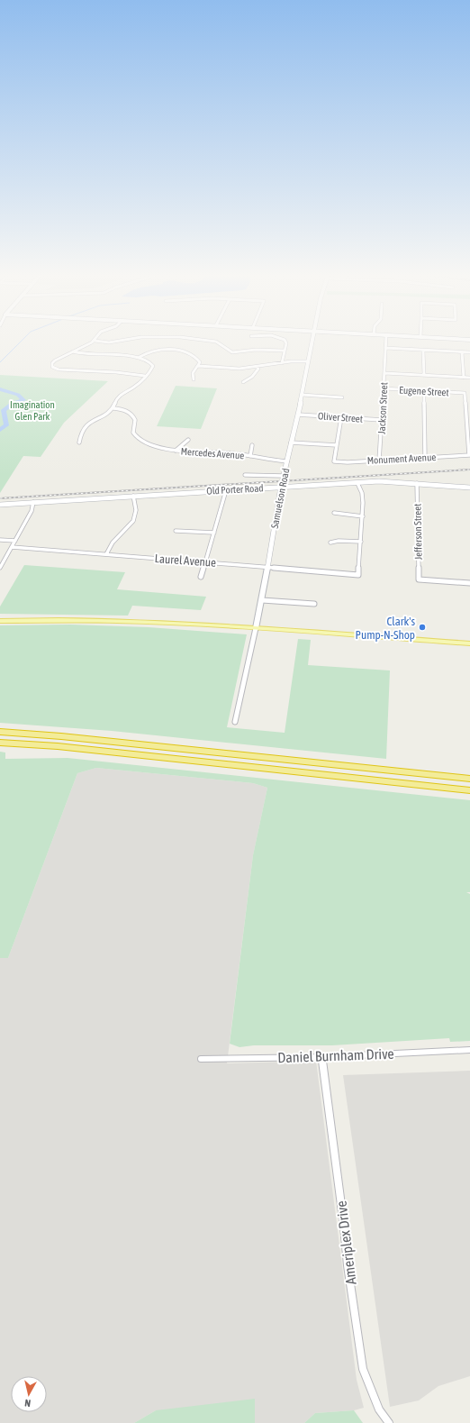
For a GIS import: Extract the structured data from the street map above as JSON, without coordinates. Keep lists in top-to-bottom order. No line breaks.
{"streets":{"street":["Eugene Street","Jackson Street","Oliver Street","Mercedes Avenue","Monument Avenue","Old Porter Road","Samuelson Road","Jefferson Street","Laurel Avenue","Daniel Burnham Drive","Ameriplex Drive"]},"crossings":[["Eugene Street","Jackson Street"],["Jackson Street","Oliver Street"],["Jackson Street","Monument Avenue"],["Oliver Street","Samuelson Road"],["Mercedes Avenue","Samuelson Road"],["Old Porter Road","Samuelson Road"],["Old Porter Road","Jefferson Street"],["Samuelson Road","Laurel Avenue"],["Daniel Burnham Drive","Ameriplex Drive"]],"parks":["Imagination Glen Park"],"places":["Clark's Pump-N-Shop"],"north":"bottom"}
